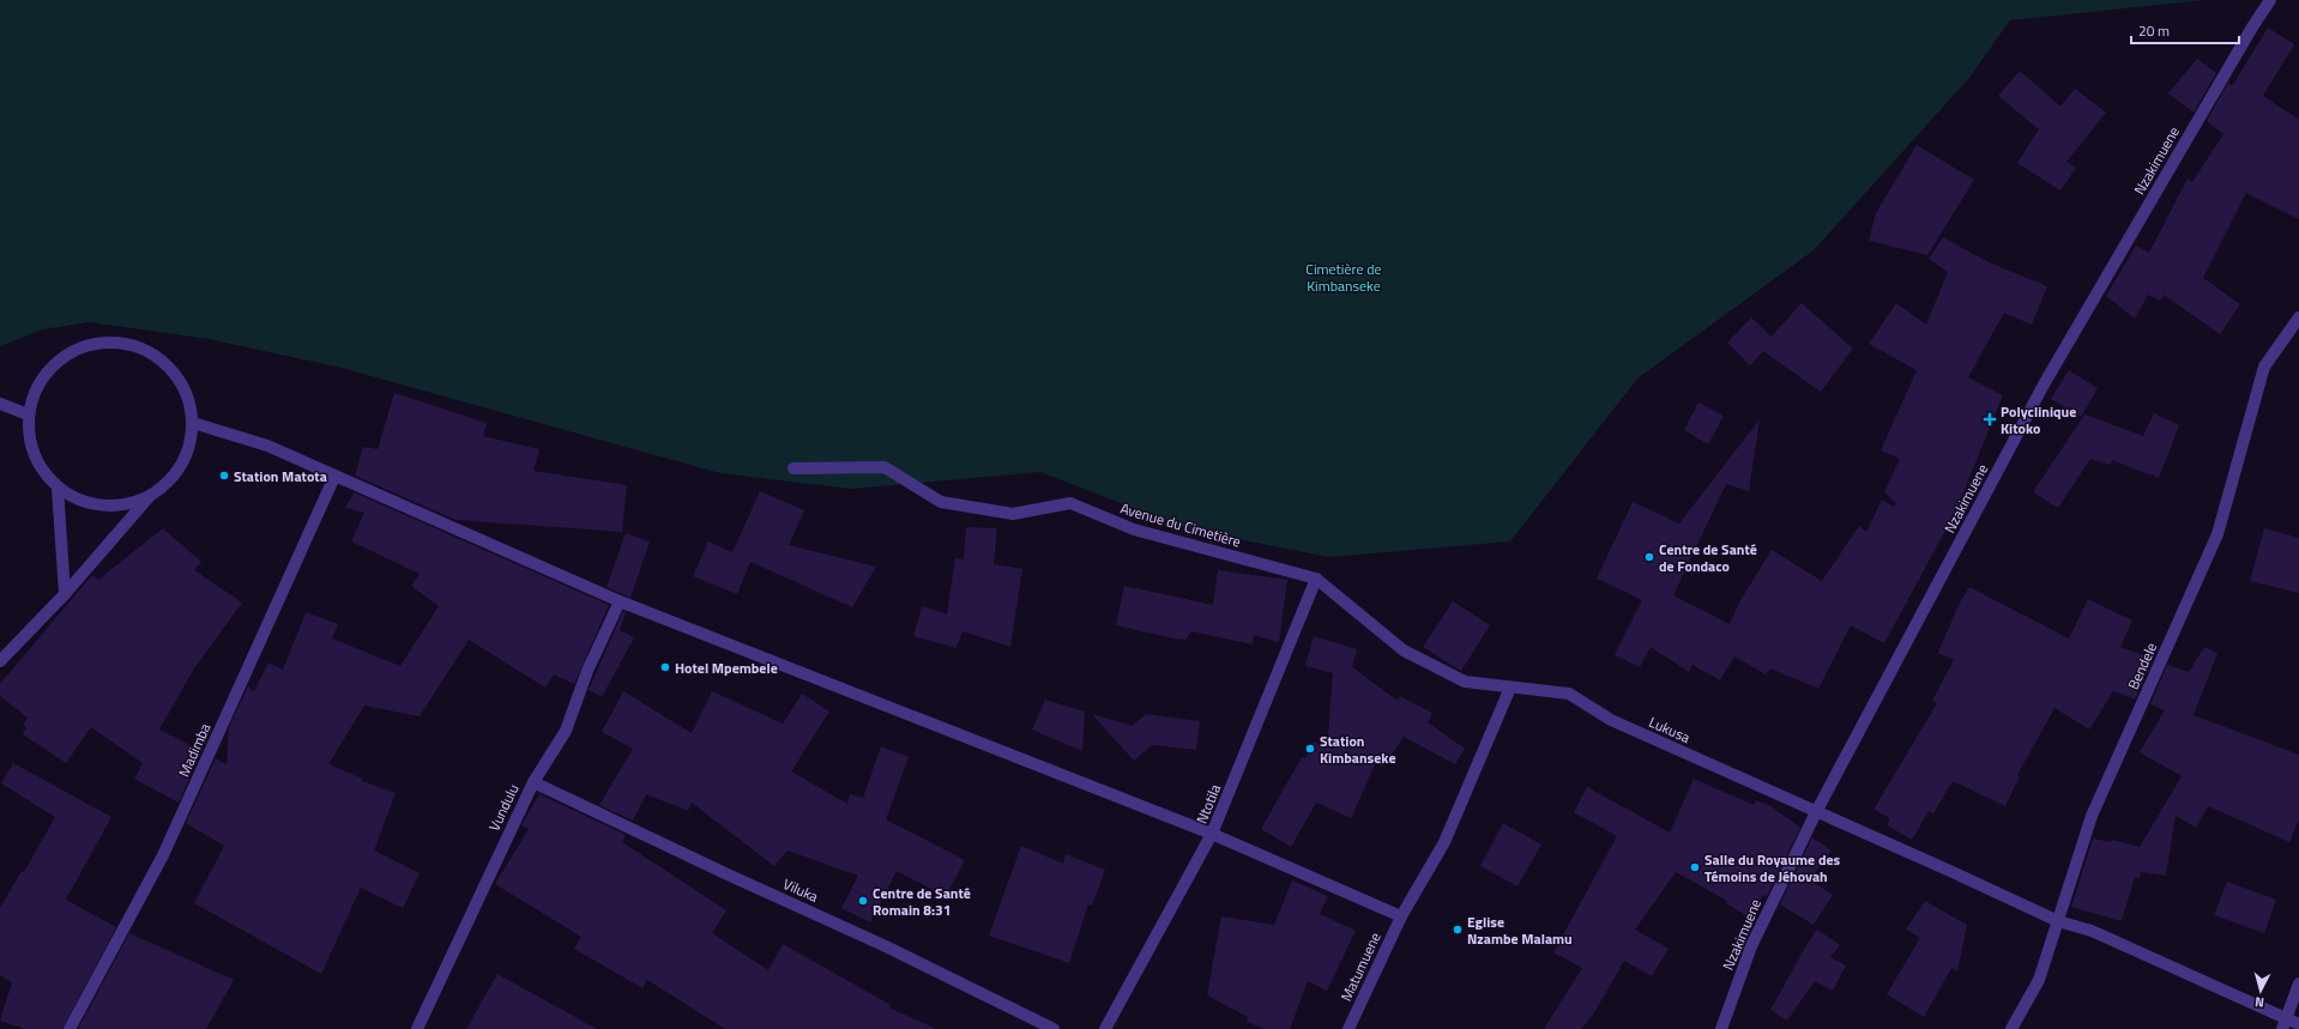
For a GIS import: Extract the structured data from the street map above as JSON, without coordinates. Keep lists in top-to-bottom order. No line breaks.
{"streets":{"street":["Nzakimuene","Avenue du Cimetière","Bendele","Lukusa","Madimba","Ntotila","Vundulu","Viluka","Matumuene"]},"crossings":[["Nzakimuene","Lukusa"],["Avenue du Cimetière","Lukusa"],["Avenue du Cimetière","Ntotila"],["Avenue du Cimetière","Matumuene"],["Bendele","Lukusa"],["Lukusa","Matumuene"],["Vundulu","Viluka"]],"parks":["Cimetière de Kimbanseke"],"places":{"health":["Polyclinique Kitoko"],"other":["Station Matota","Centre de Santé de Fondaco","Hotel Mpembele","Station Kimbanseke","Salle du Royaume des Témoins de Jéhovah","Centre de Santé Romain 8:31","Eglise Nzambe Malamu"]},"scale_bar":"20 m","north":"bottom"}
